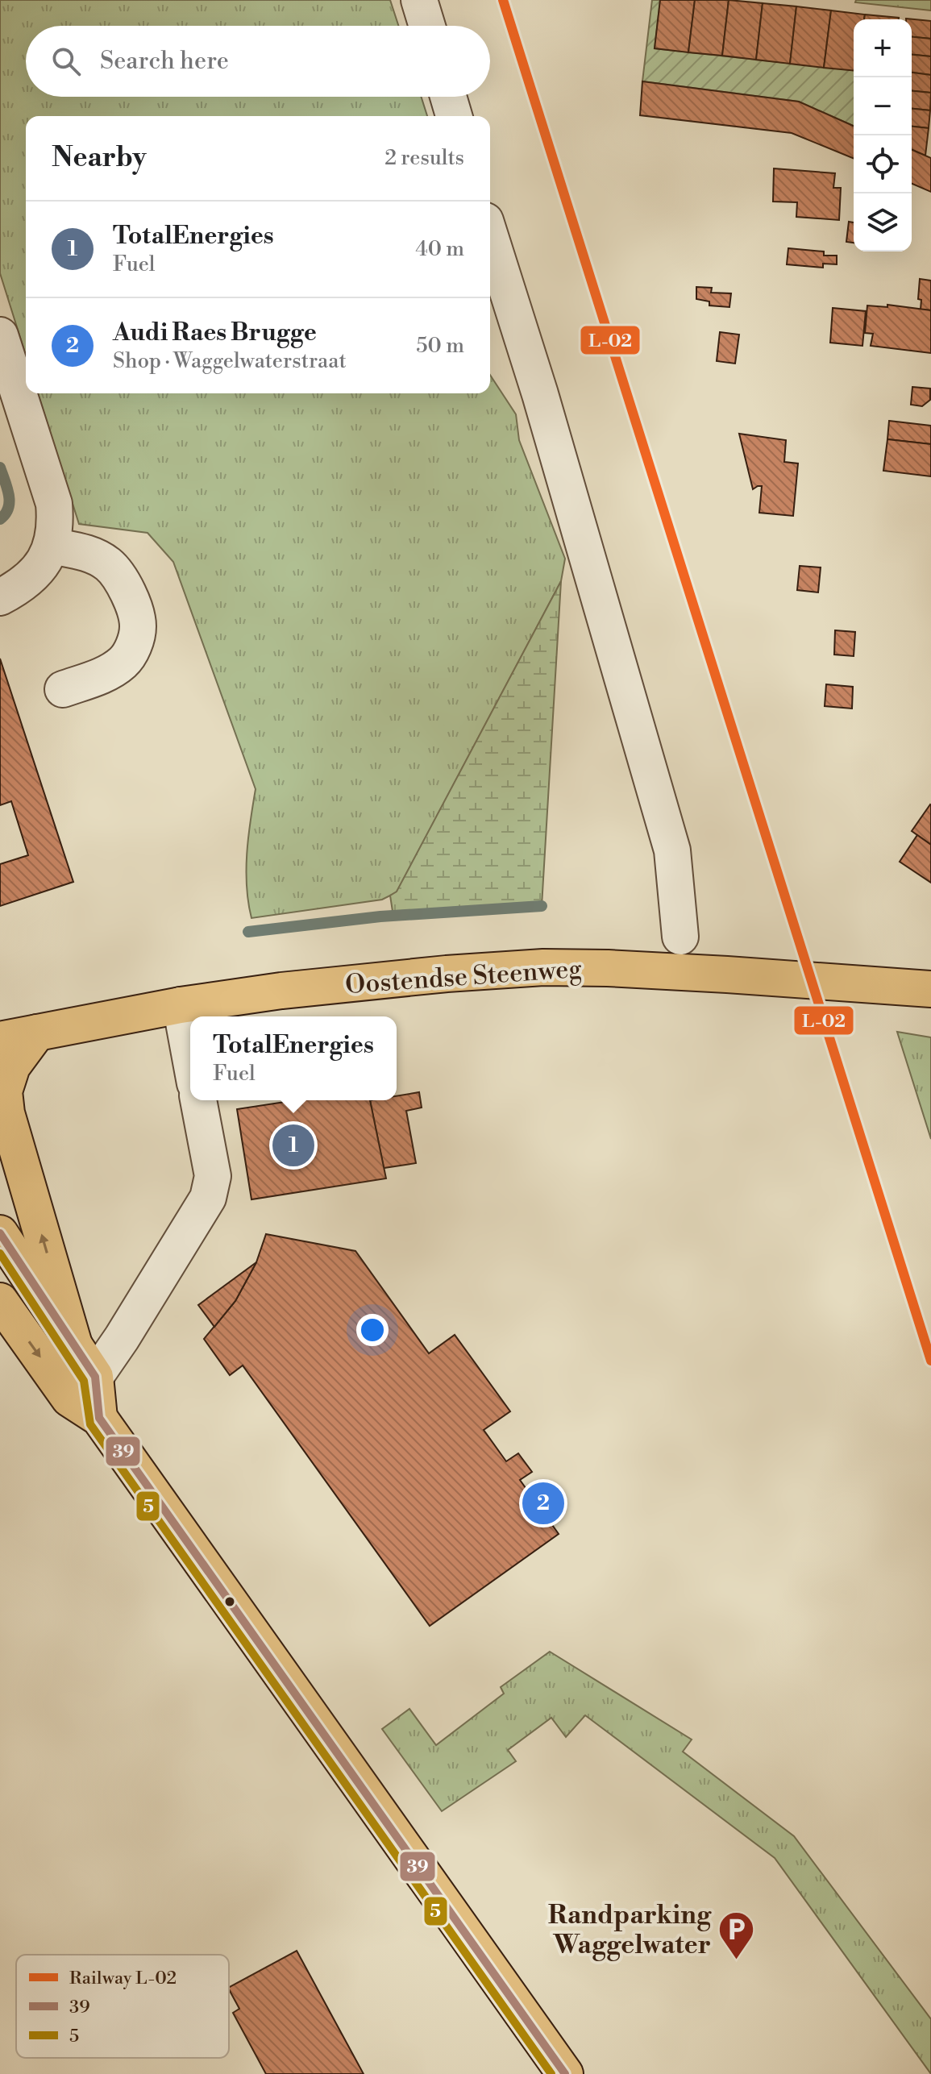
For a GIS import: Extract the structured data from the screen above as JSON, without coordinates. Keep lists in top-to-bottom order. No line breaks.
{"streets":{"main road":["Oostendse Steenweg"]},"places":{"parking":["Randparking Waggelwater"]},"lines":["rail line L-02","transit line 39","transit line 5"],"legend":["Railway L-02","39","5"],"page":{"map_buttons":["+","−"],"search":"Search here","heading":["Nearby","2 results"],"list":[{"mark":"1","name":"TotalEnergies","note":"Fuel","value":"40 m"},{"mark":"2","name":"Audi Raes Brugge","note":"Shop · Waggelwaterstraat","value":"50 m"}],"popup":["TotalEnergies","Fuel"],"pins":["1","2"]}}
